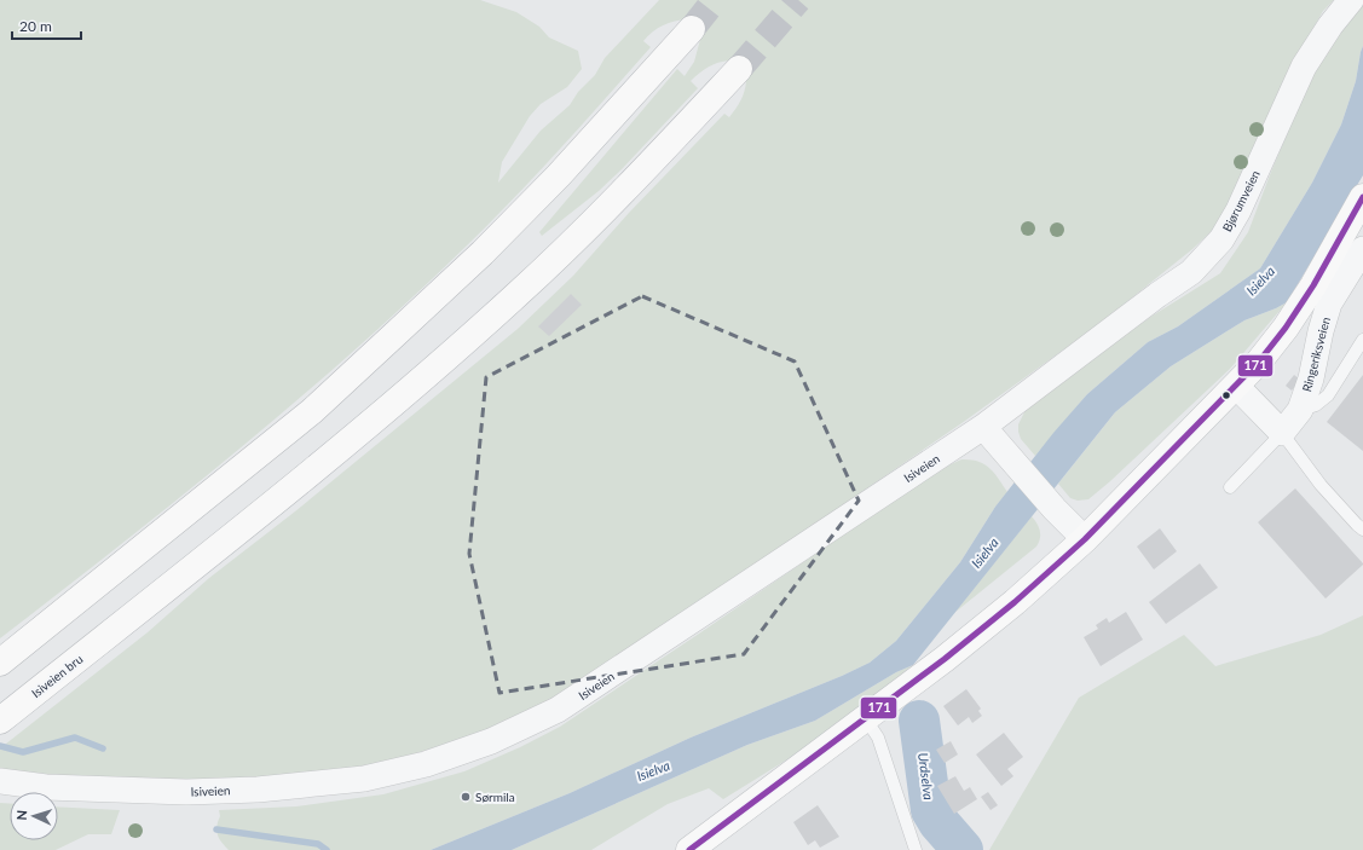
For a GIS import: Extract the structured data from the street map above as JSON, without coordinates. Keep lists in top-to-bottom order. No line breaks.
{"streets":{"main road":["Isiveien bru"],"street":["Bjørumveien","Ringeriksveien","Isiveien"]},"crossings":[["Bjørumveien","Isiveien"]],"water":["Isielva","Urdselva"],"places":["Sørmila"],"lines":["transit line 171"],"scale_bar":"20 m","north":"left"}
